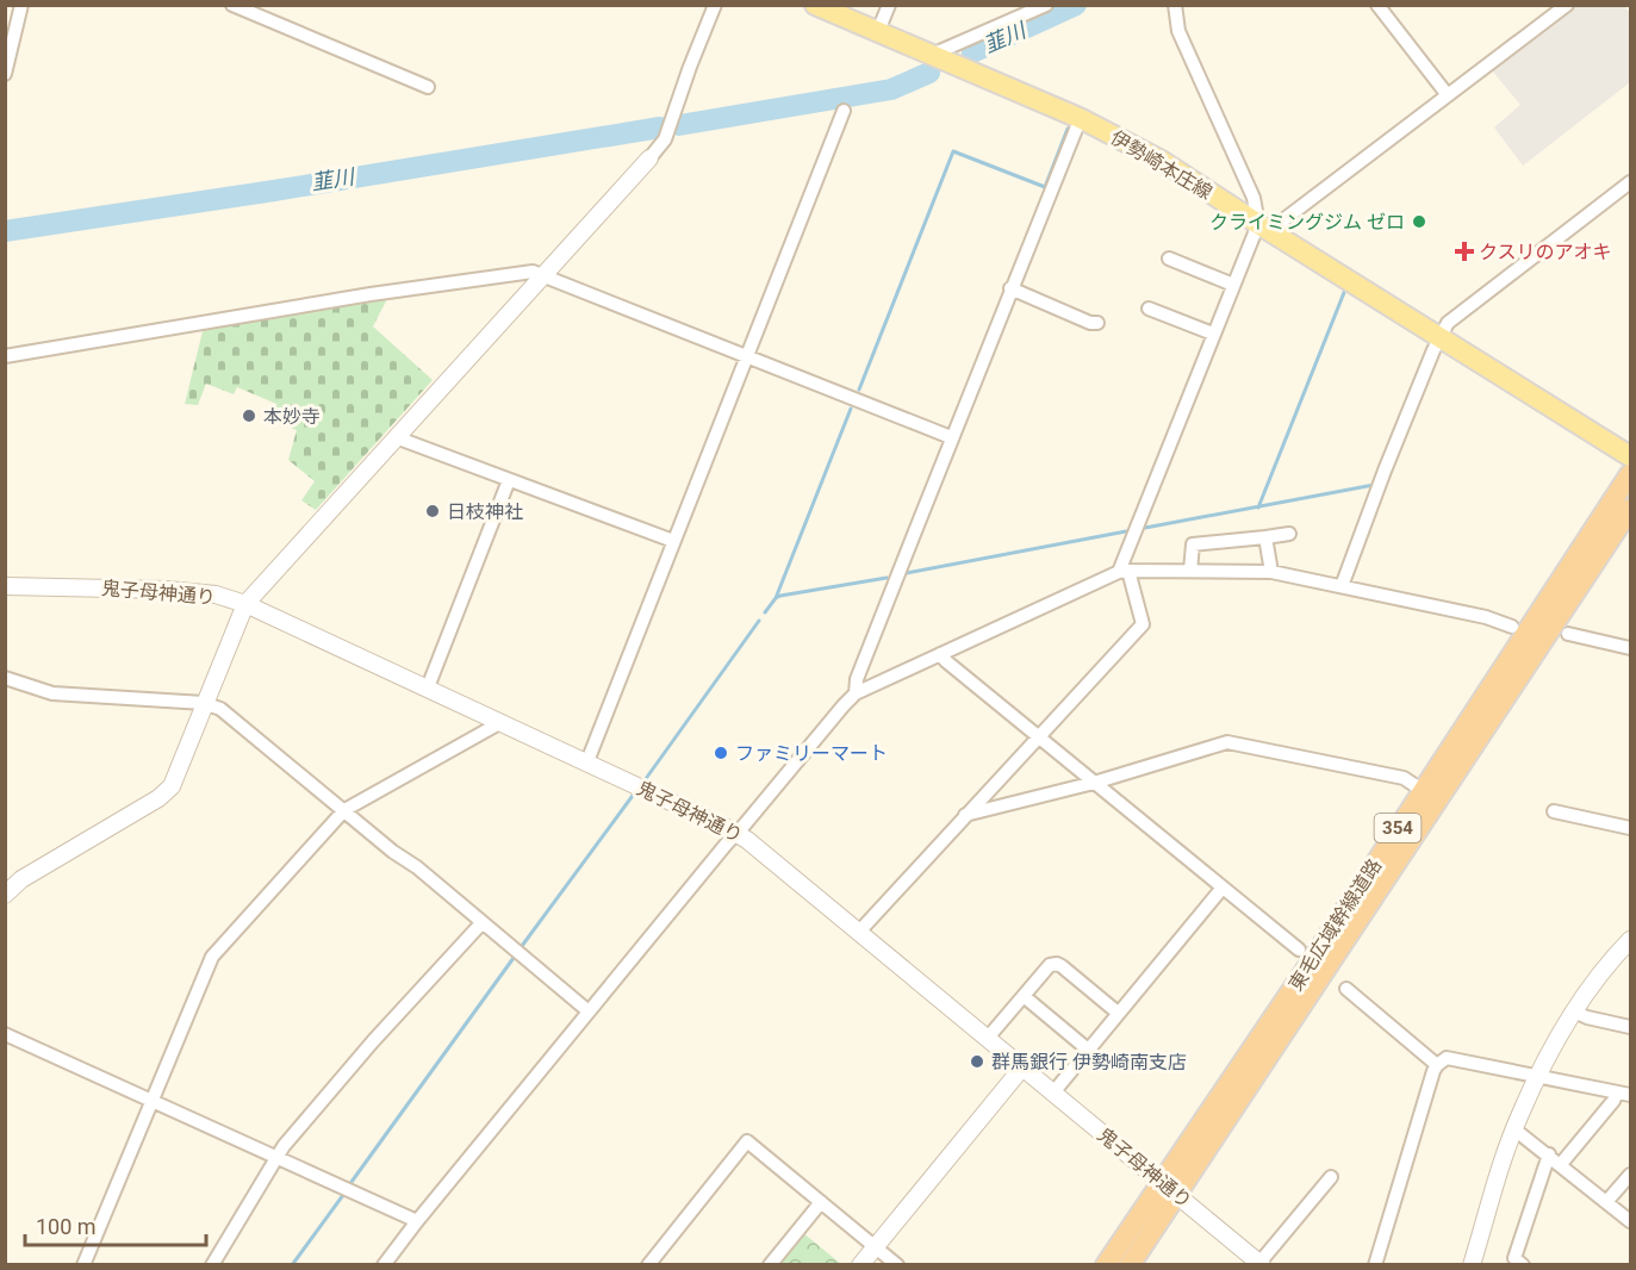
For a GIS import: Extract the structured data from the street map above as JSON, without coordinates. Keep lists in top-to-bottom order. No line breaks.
{"streets":{"highway":["354","東毛広域幹線道路"],"main road":["伊勢崎本庄線"],"street":["鬼子母神通り"]},"crossings":[["鬼子母神通り","東毛広域幹線道路"]],"water":["韮川"],"places":{"other":["クライミングジム ゼロ","本妙寺","日枝神社","ファミリーマート","群馬銀行 伊勢崎南支店"],"health":["クスリのアオキ"]},"scale_bar":"100 m"}
